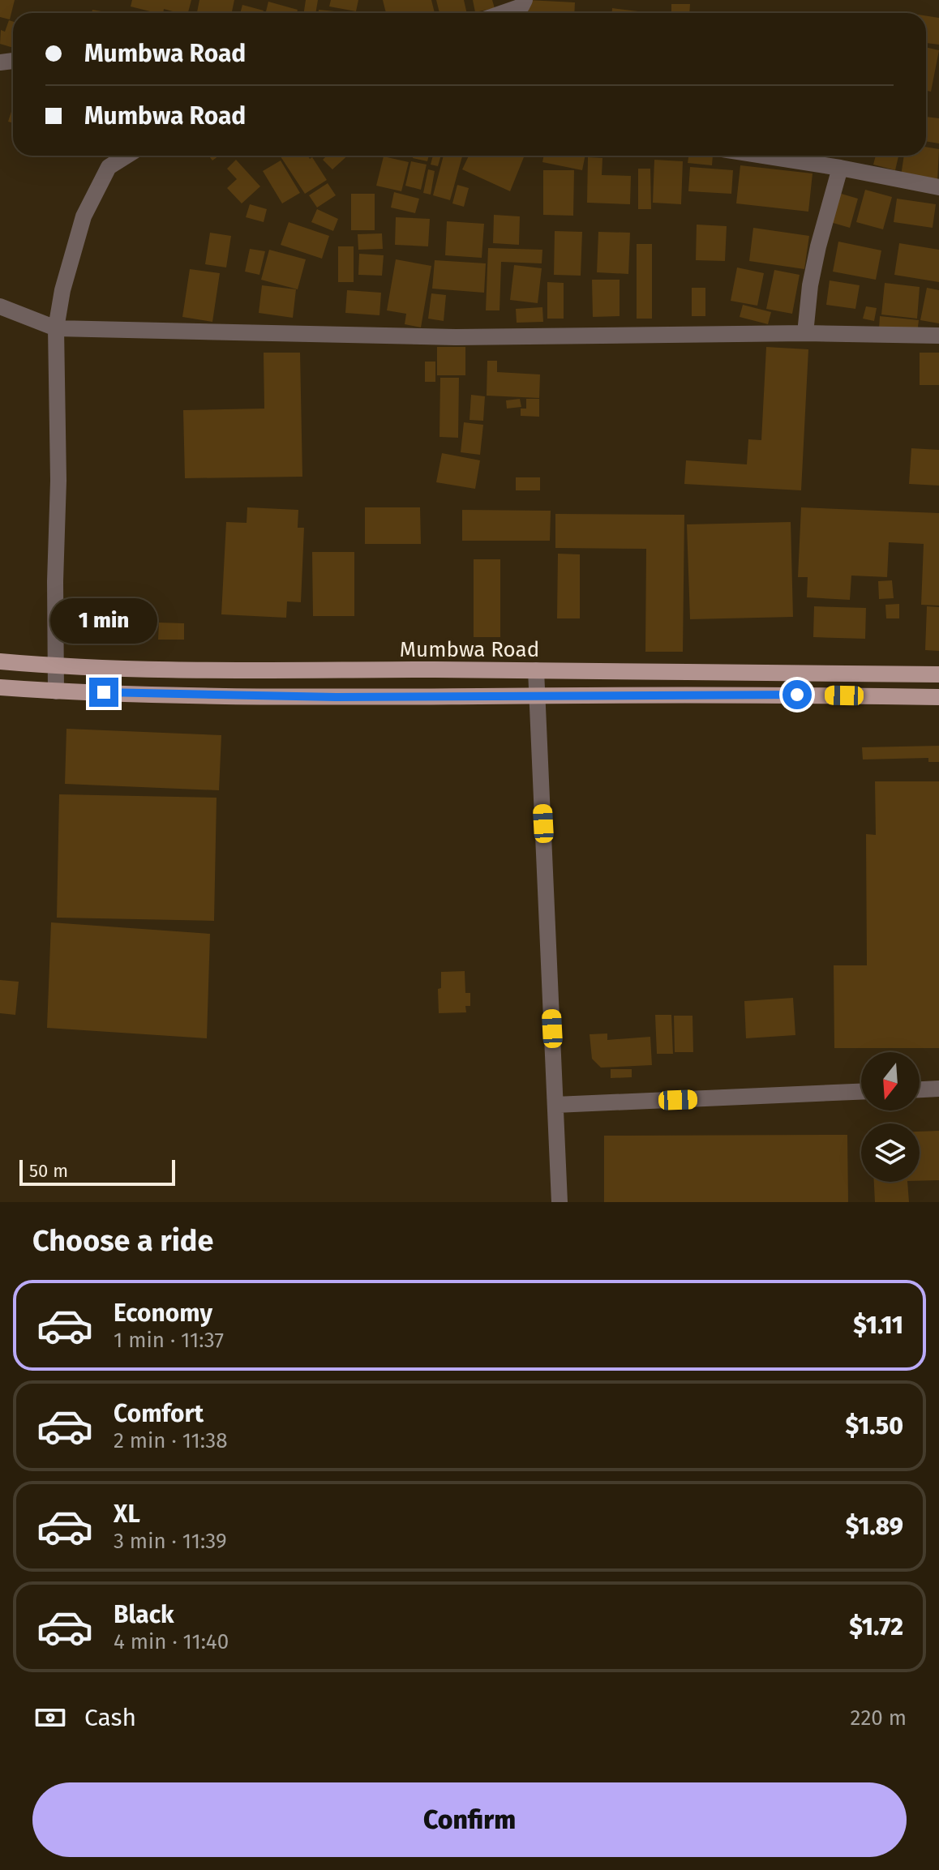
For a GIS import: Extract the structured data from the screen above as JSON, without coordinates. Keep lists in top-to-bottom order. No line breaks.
{"streets":{"main road":["Mumbwa Road"]},"scale_bar":"50 m","north":"bottom","page":{"banner":["Mumbwa Road","Mumbwa Road"],"bubble":"1 min","scale":"50 m","heading":"Choose a ride","list":[{"name":"Economy","note":"1 min · 11:37","value":"$1.11"},{"name":"Comfort","note":"2 min · 11:38","value":"$1.50"},{"name":"XL","note":"3 min · 11:39","value":"$1.89"},{"name":"Black","note":"4 min · 11:40","value":"$1.72"}],"pay":["Cash","220 m"],"buttons":"Confirm"}}
